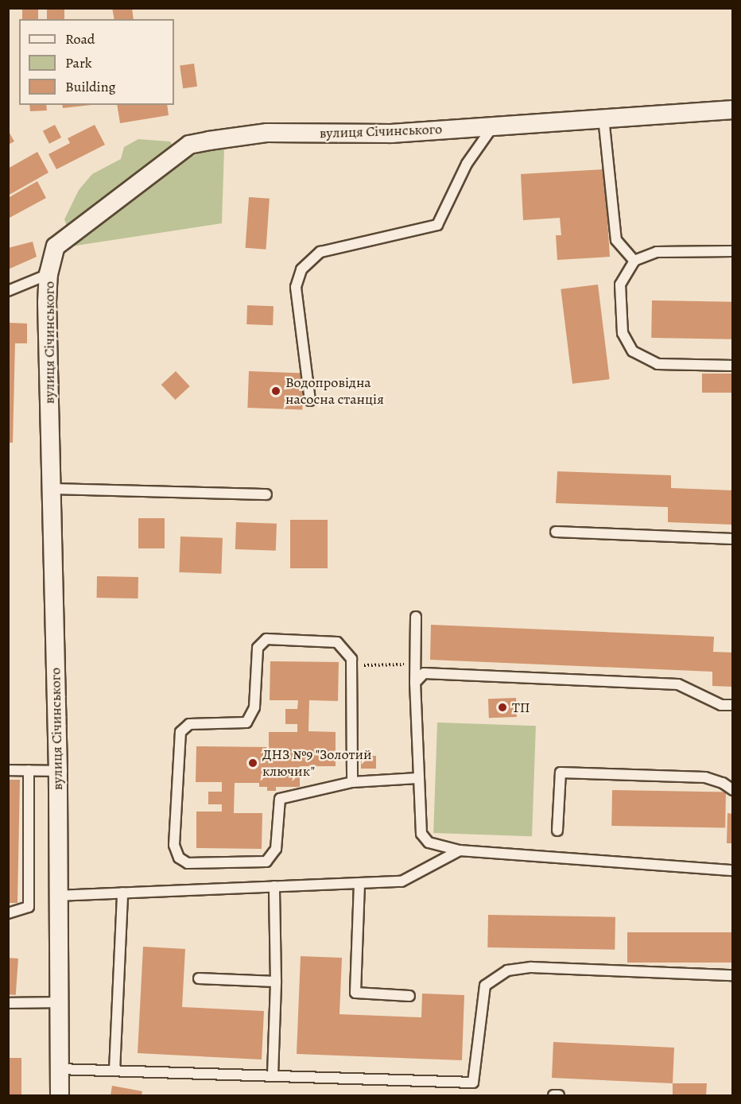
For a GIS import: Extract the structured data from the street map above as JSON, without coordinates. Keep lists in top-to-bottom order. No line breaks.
{"streets":{"street":["вулиця Січинського"]},"places":["Водопровідна насосна станція","ТП","ДНЗ №9 \"Золотий ключик\""],"legend":["Road","Park","Building"]}
